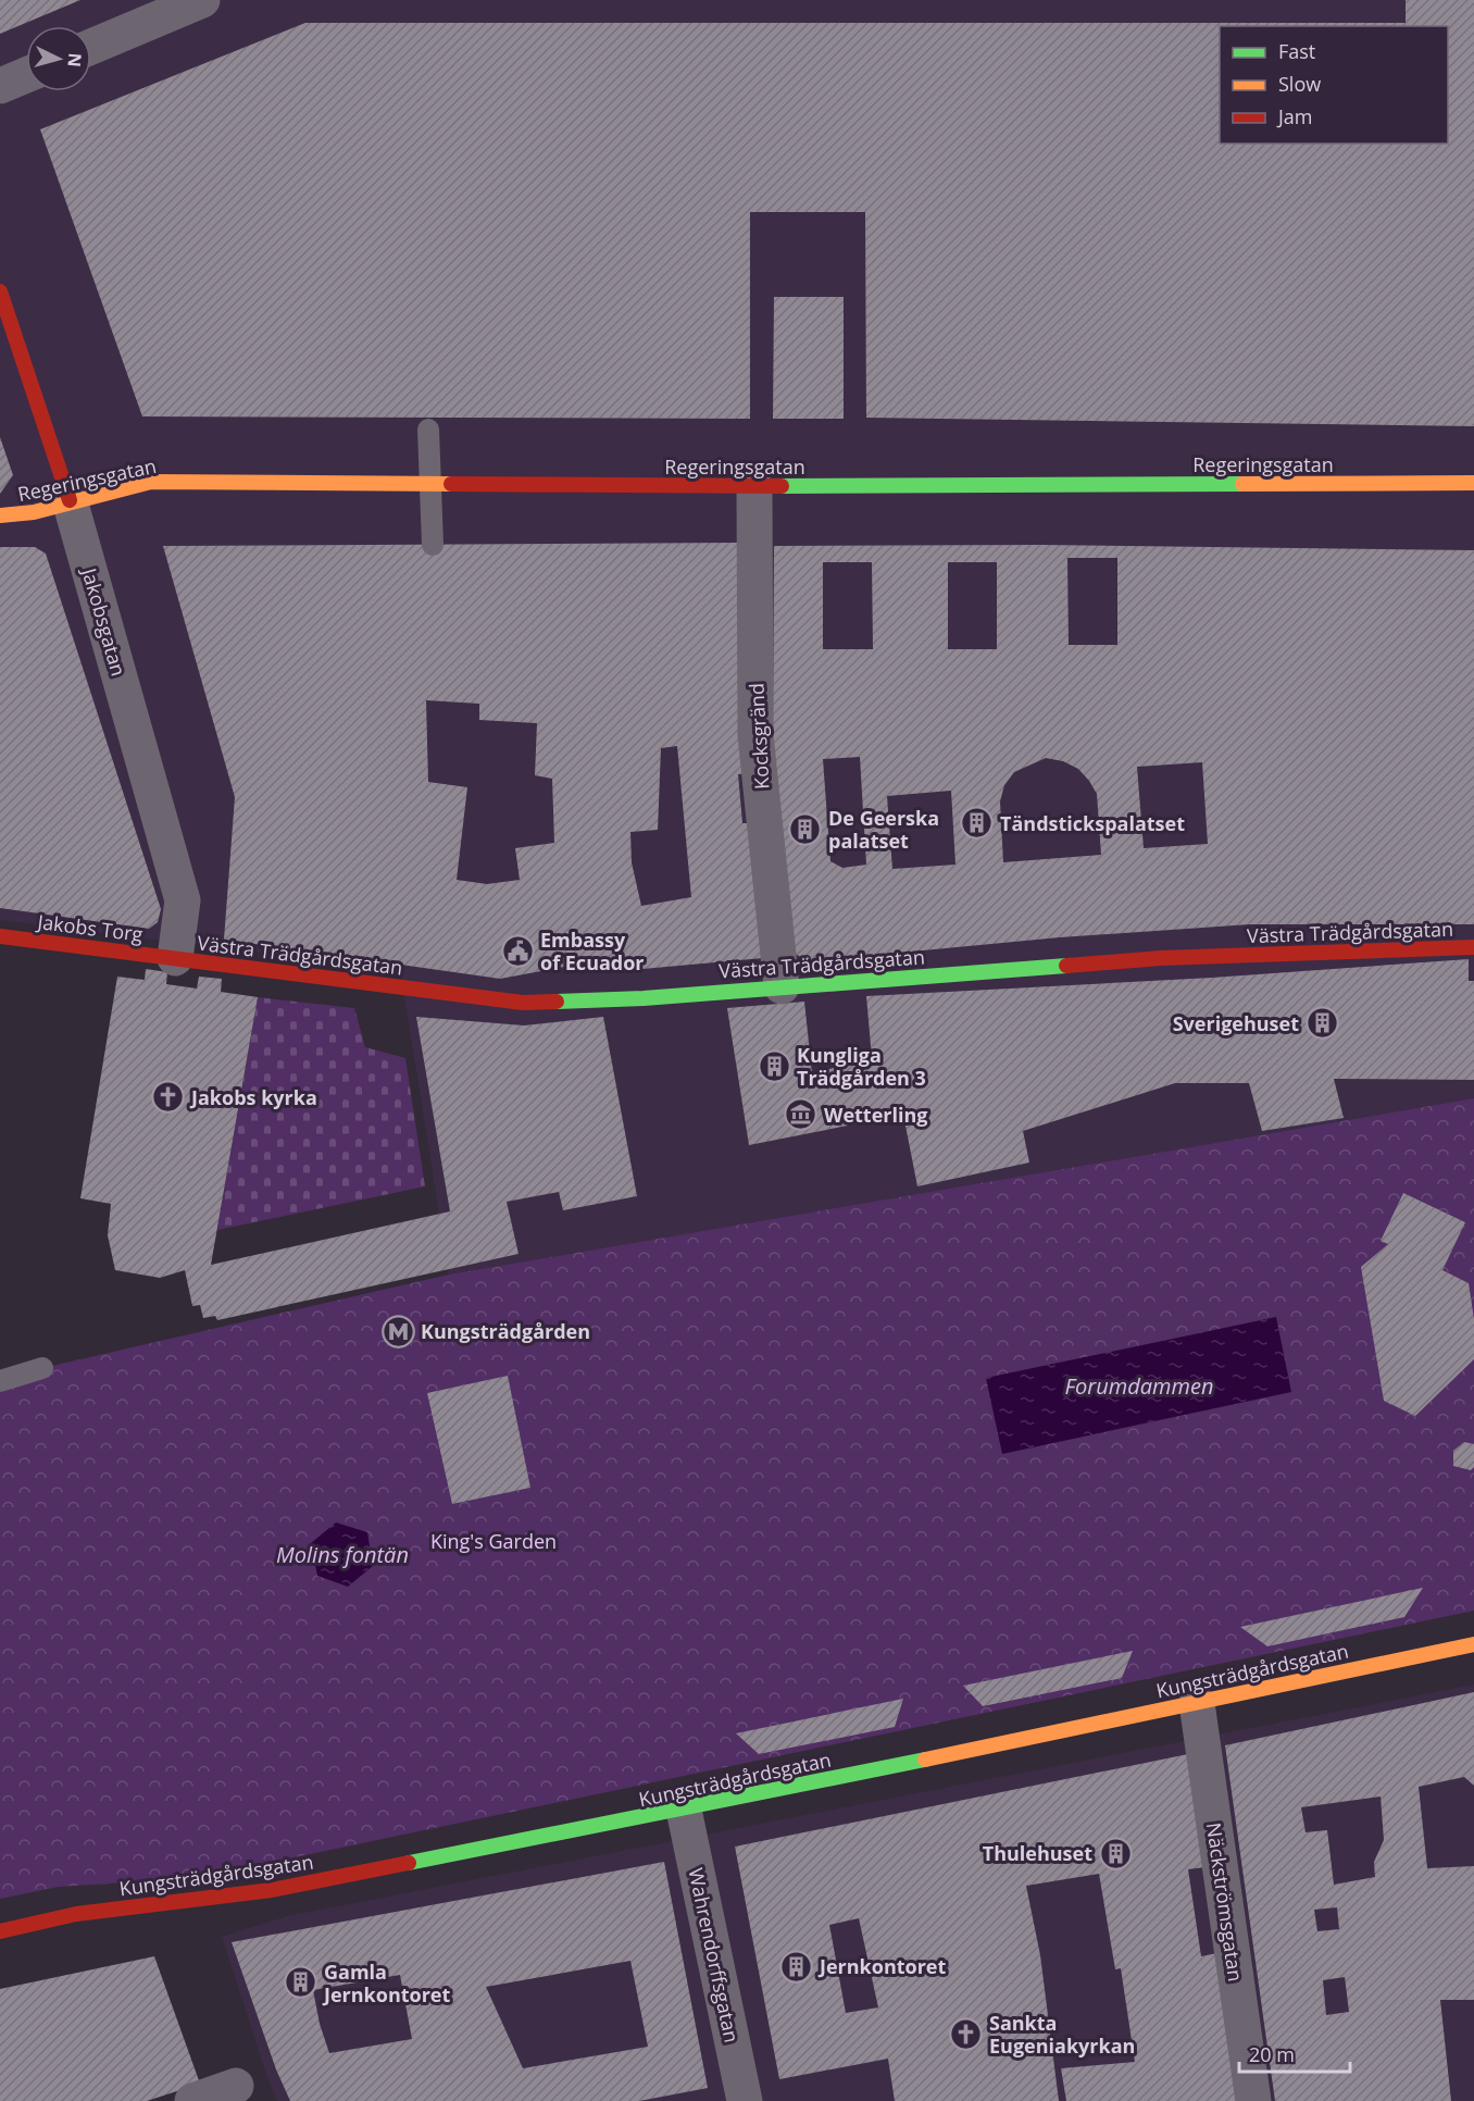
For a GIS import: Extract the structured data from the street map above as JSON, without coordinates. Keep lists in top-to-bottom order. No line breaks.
{"streets":{"street":["Regeringsgatan","Jakobsgatan","Kocksgränd","Jakobs Torg","Västra Trädgårdsgatan","Kungsträdgårdsgatan","Näckströmsgatan","Wahrendorffsgatan"]},"crossings":[["Regeringsgatan","Jakobsgatan"],["Regeringsgatan","Kocksgränd"],["Jakobsgatan","Jakobs Torg"],["Jakobsgatan","Västra Trädgårdsgatan"],["Kocksgränd","Västra Trädgårdsgatan"],["Jakobs Torg","Västra Trädgårdsgatan"],["Kungsträdgårdsgatan","Näckströmsgatan"],["Kungsträdgårdsgatan","Wahrendorffsgatan"]],"water":["Forumdammen","Molins fontän"],"parks":["King's Garden"],"places":{"building":["Tändstickspalatset","De Geerska palatset","Sverigehuset","Kungliga Trädgården 3","Thulehuset","Jernkontoret","Gamla Jernkontoret"],"public building":["Embassy of Ecuador"],"church":["Jakobs kyrka","Sankta Eugeniakyrkan"],"museum":["Wetterling"],"metro station":["Kungsträdgården"]},"legend":["Fast","Slow","Jam"],"scale_bar":"20 m","north":"right"}
